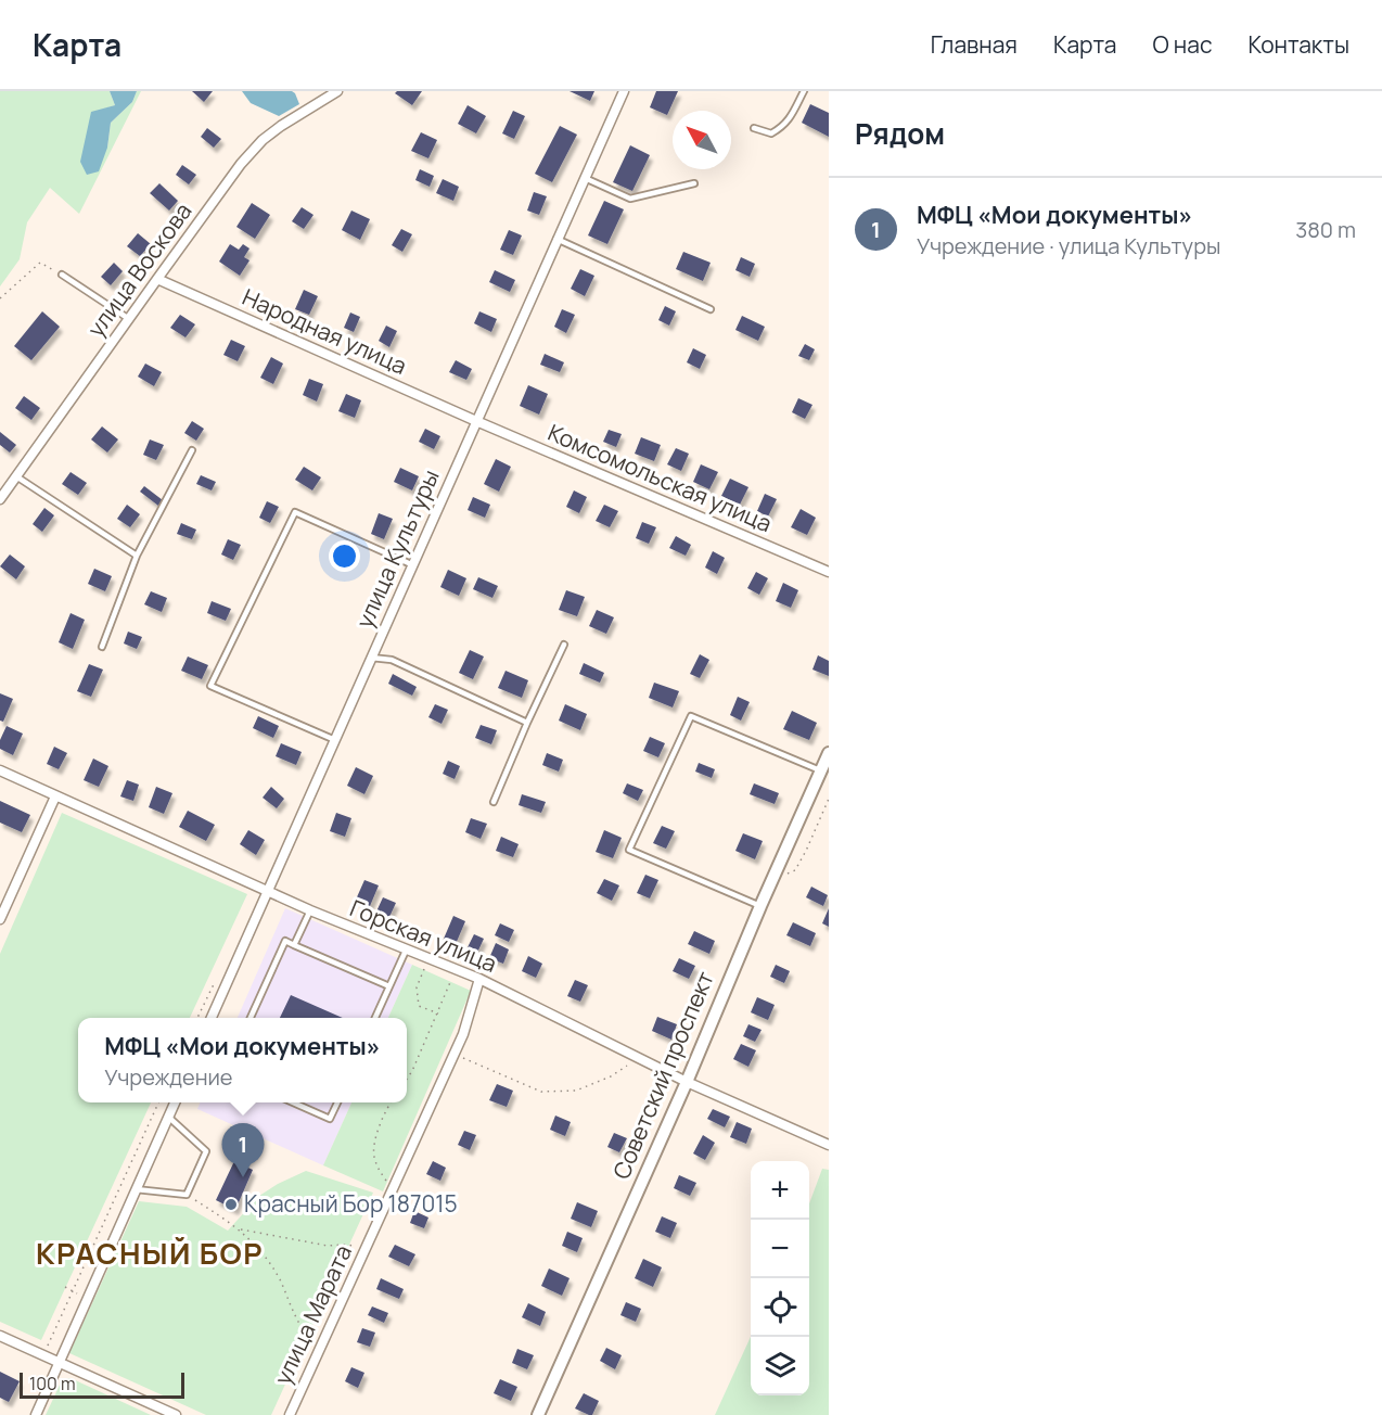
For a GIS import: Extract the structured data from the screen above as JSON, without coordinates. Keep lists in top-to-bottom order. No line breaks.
{"streets":{"street":["улица Воскова","Народная улица","Комсомольская улица","улица Культуры","Горская улица","Советский проспект","улица Марата"]},"crossings":[["улица Воскова","Народная улица"],["Народная улица","Комсомольская улица"],["Народная улица","улица Культуры"],["Комсомольская улица","улица Культуры"],["улица Культуры","Горская улица"],["Горская улица","Советский проспект"],["Горская улица","улица Марата"]],"districts":["КРАСНЫЙ БОР"],"places":["Красный Бор 187015"],"scale_bar":"100 m","north":"top left","page":{"header":"Карта","nav":["Главная","Карта","О нас","Контакты"],"heading":"Рядом","list":[{"mark":"1","name":"МФЦ «Мои документы»","note":"Учреждение · улица Культуры","value":"380 m"}],"popup":["МФЦ «Мои документы»","Учреждение"],"pins":"1","map_buttons":["+","−"],"scale":"100 m"}}
